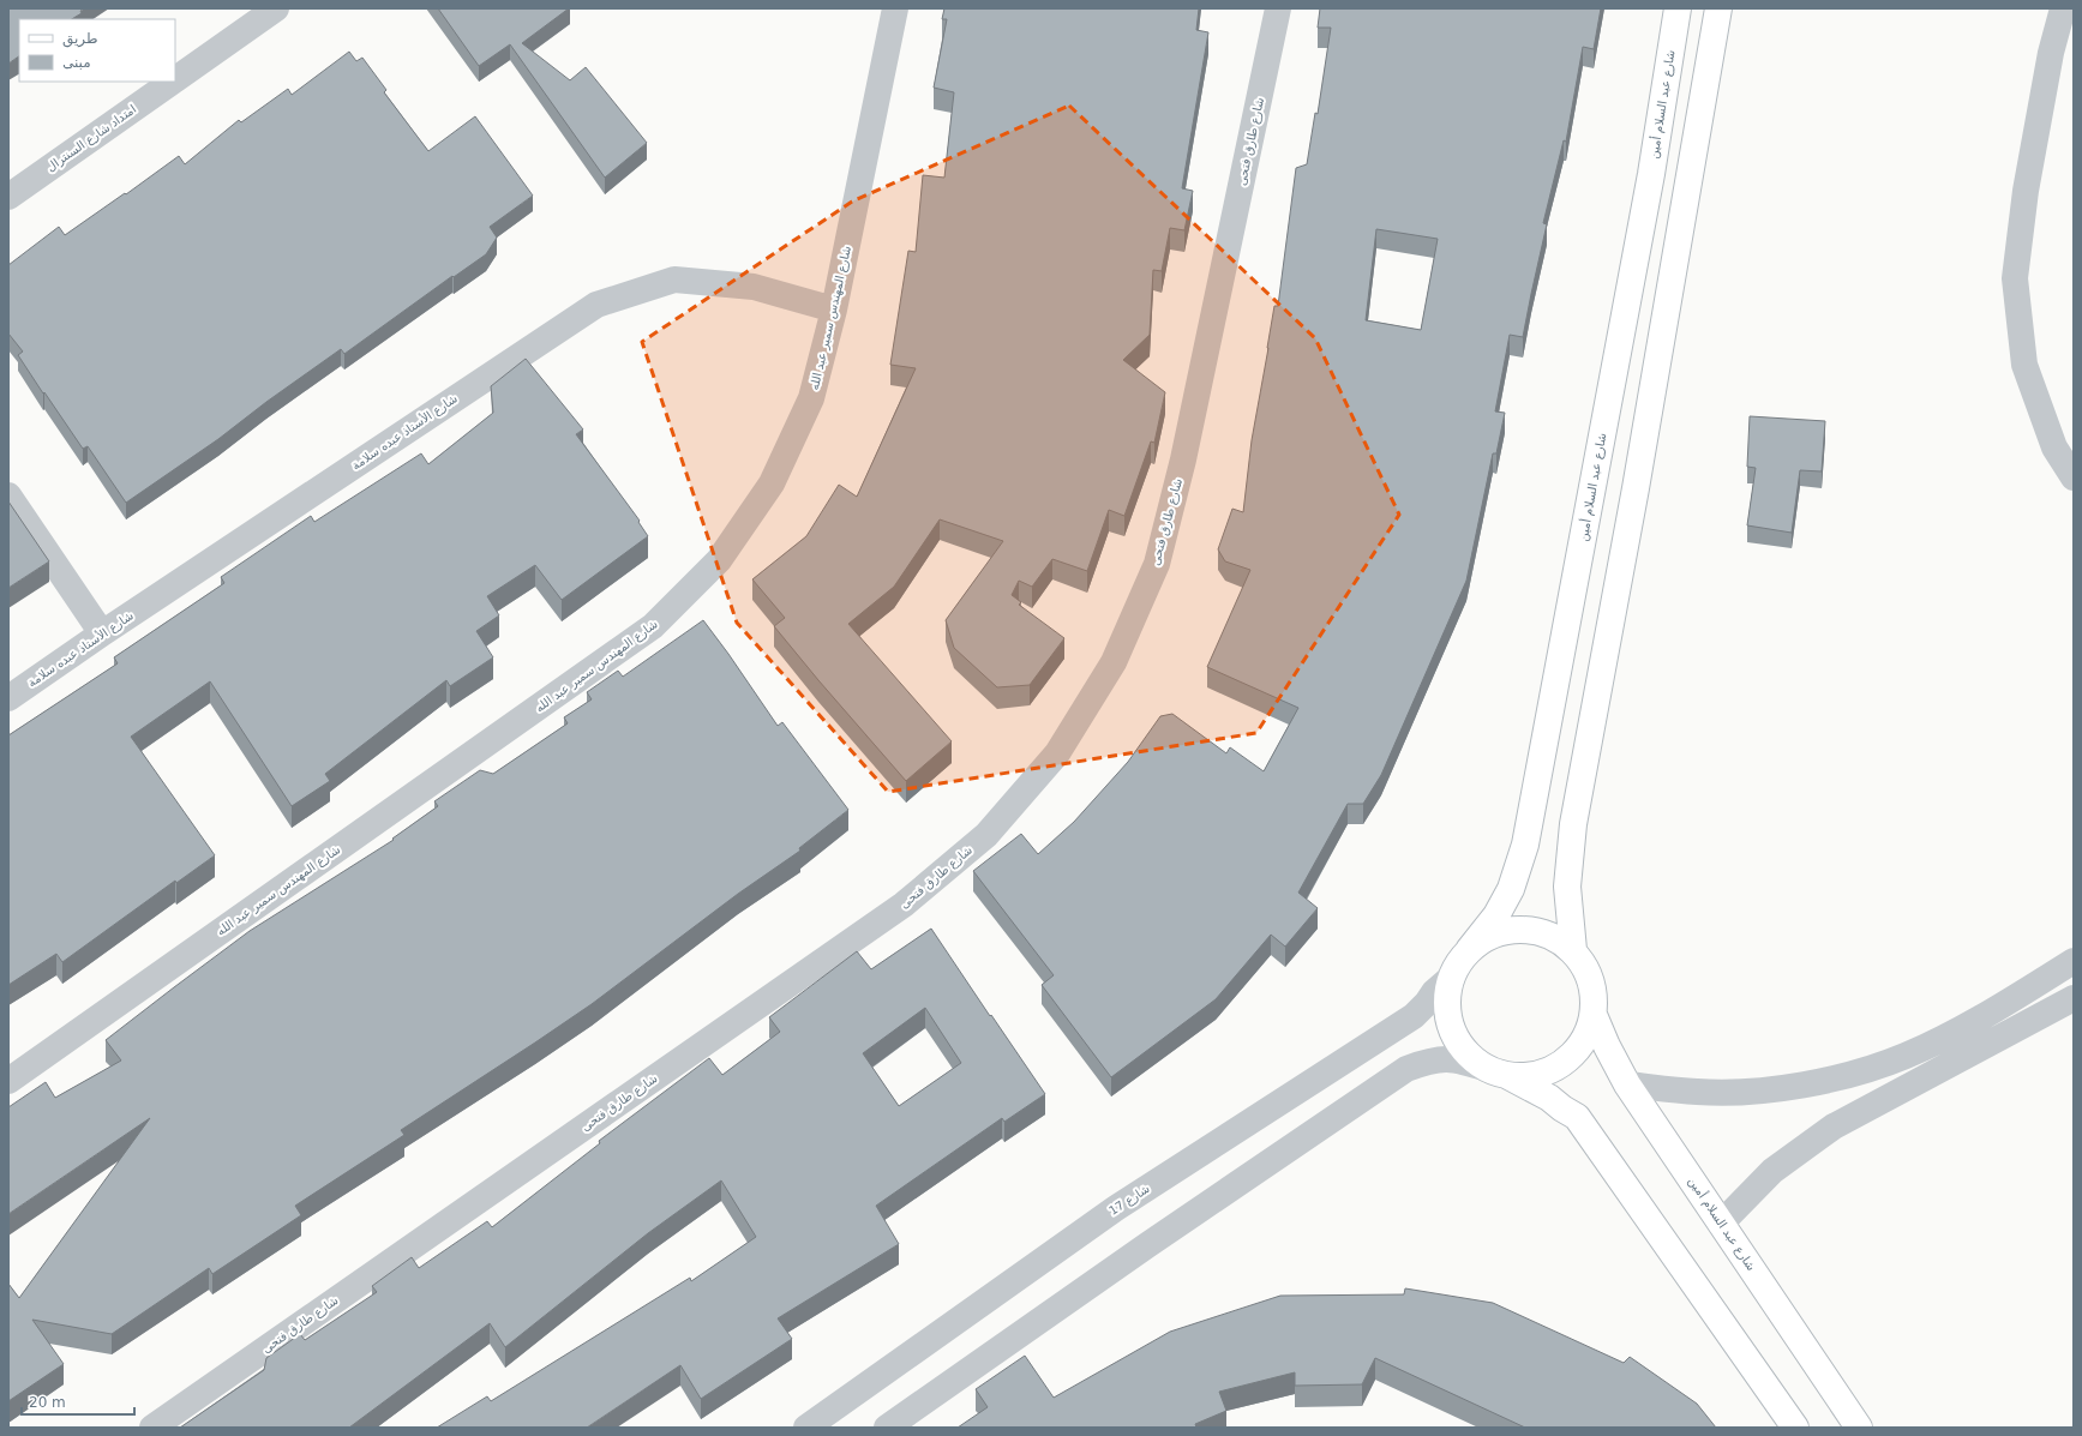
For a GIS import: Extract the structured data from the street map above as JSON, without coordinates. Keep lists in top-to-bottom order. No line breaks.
{"streets":{"street":["شارع عبد السلام أمين","امتداد شارع السنترال","شارع طارق فتحى","شارع المهندس سمير عبد الله","شارع الأستاذ عبده سلامة","شارع 17"]},"crossings":[["شارع عبد السلام أمين","شارع 17"],["شارع المهندس سمير عبد الله","شارع الأستاذ عبده سلامة"]],"legend":["طريق","مبنى"],"scale_bar":"20 m"}
